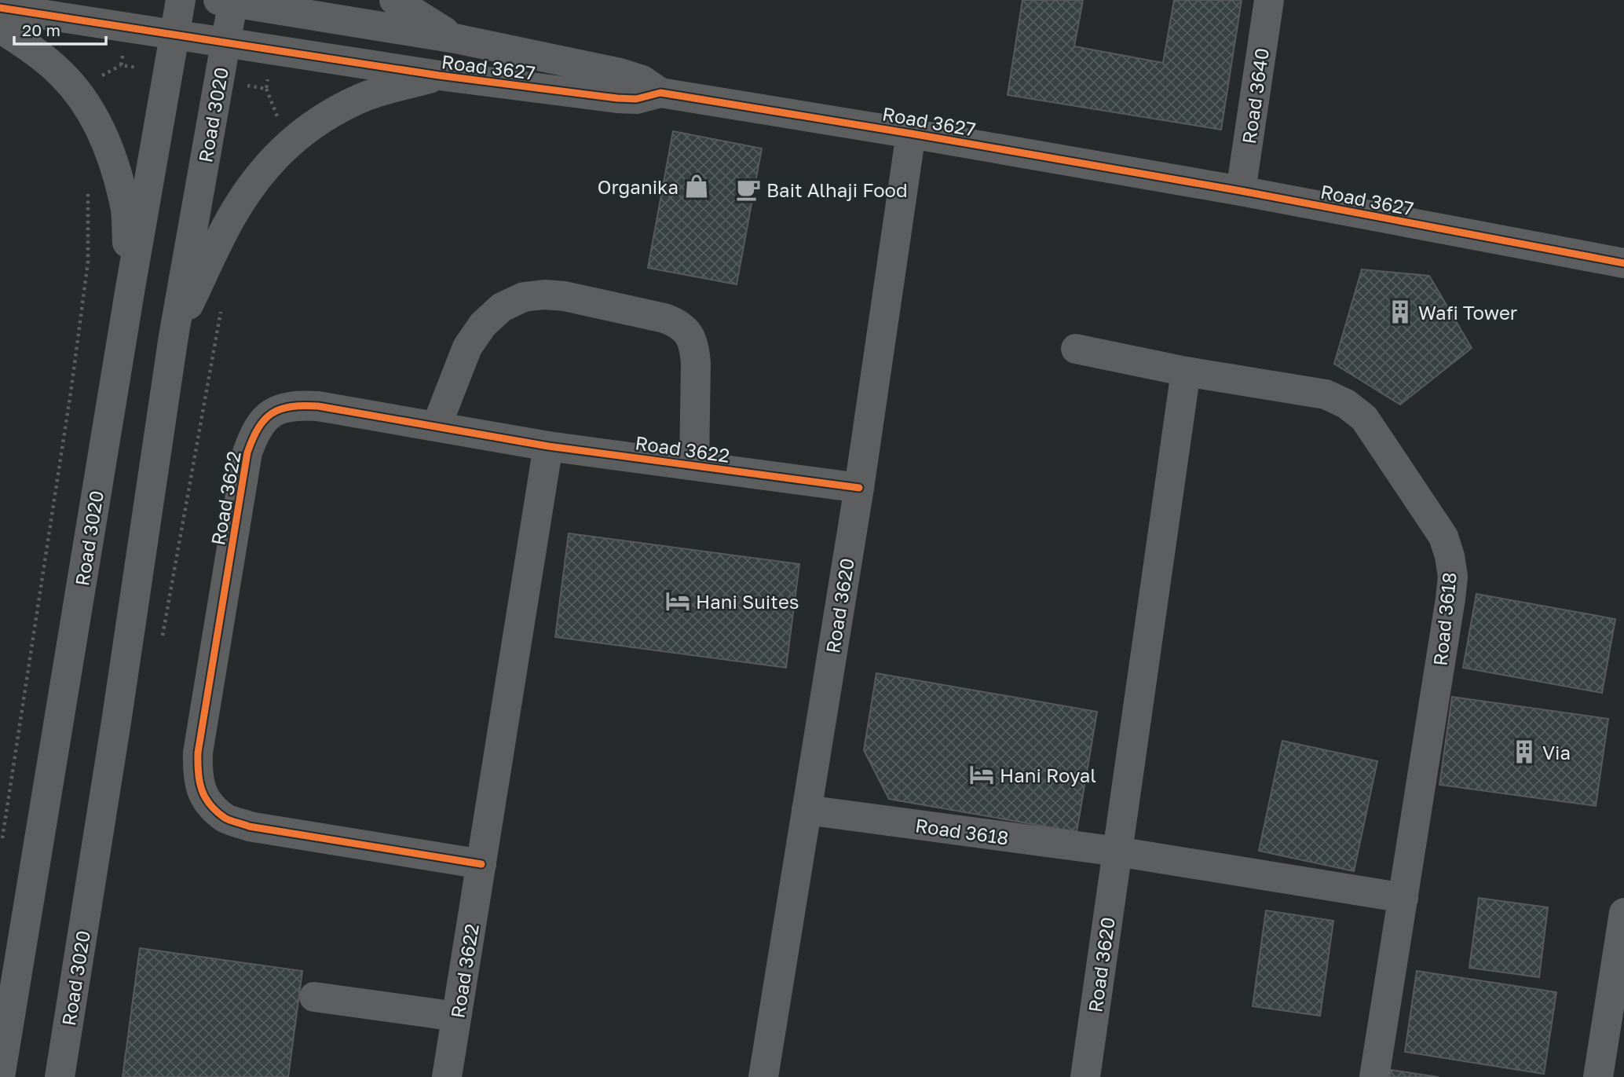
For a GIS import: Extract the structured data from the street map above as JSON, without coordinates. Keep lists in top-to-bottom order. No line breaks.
{"streets":{"street":["Road 3627","Road 3640","Road 3020","Road 3622","Road 3620","Road 3618"]},"crossings":[["Road 3627","Road 3640"],["Road 3627","Road 3020"],["Road 3627","Road 3620"],["Road 3622","Road 3620"],["Road 3620","Road 3618"]],"places":{"shop":["Organika"],"cafe":["Bait Alhaji Food"],"building":["Wafi Tower","Via"],"hotel":["Hani Suites","Hani Royal"]},"scale_bar":"20 m"}
